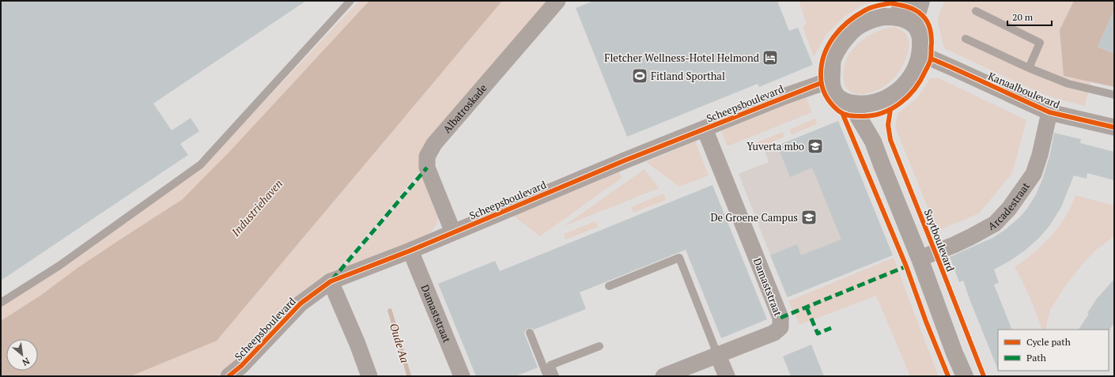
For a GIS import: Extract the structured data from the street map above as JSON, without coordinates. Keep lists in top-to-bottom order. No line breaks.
{"streets":{"street":["Kanaalboulevard","Scheepsboulevard","Albatroskade","Arcadestraat","Damaststraat"],"cycle path":["Suytboulevard"]},"crossings":[["Kanaalboulevard","Scheepsboulevard"],["Kanaalboulevard","Arcadestraat"],["Scheepsboulevard","Albatroskade"],["Scheepsboulevard","Damaststraat"]],"water":["Industriehaven","Oude Aa"],"places":{"hotel":["Fletcher Wellness-Hotel Helmond"],"sports":["Fitland Sporthal"],"school or university":["Yuverta mbo","De Groene Campus"]},"legend":["Cycle path","Path"],"scale_bar":"20 m","north":"bottom right"}
